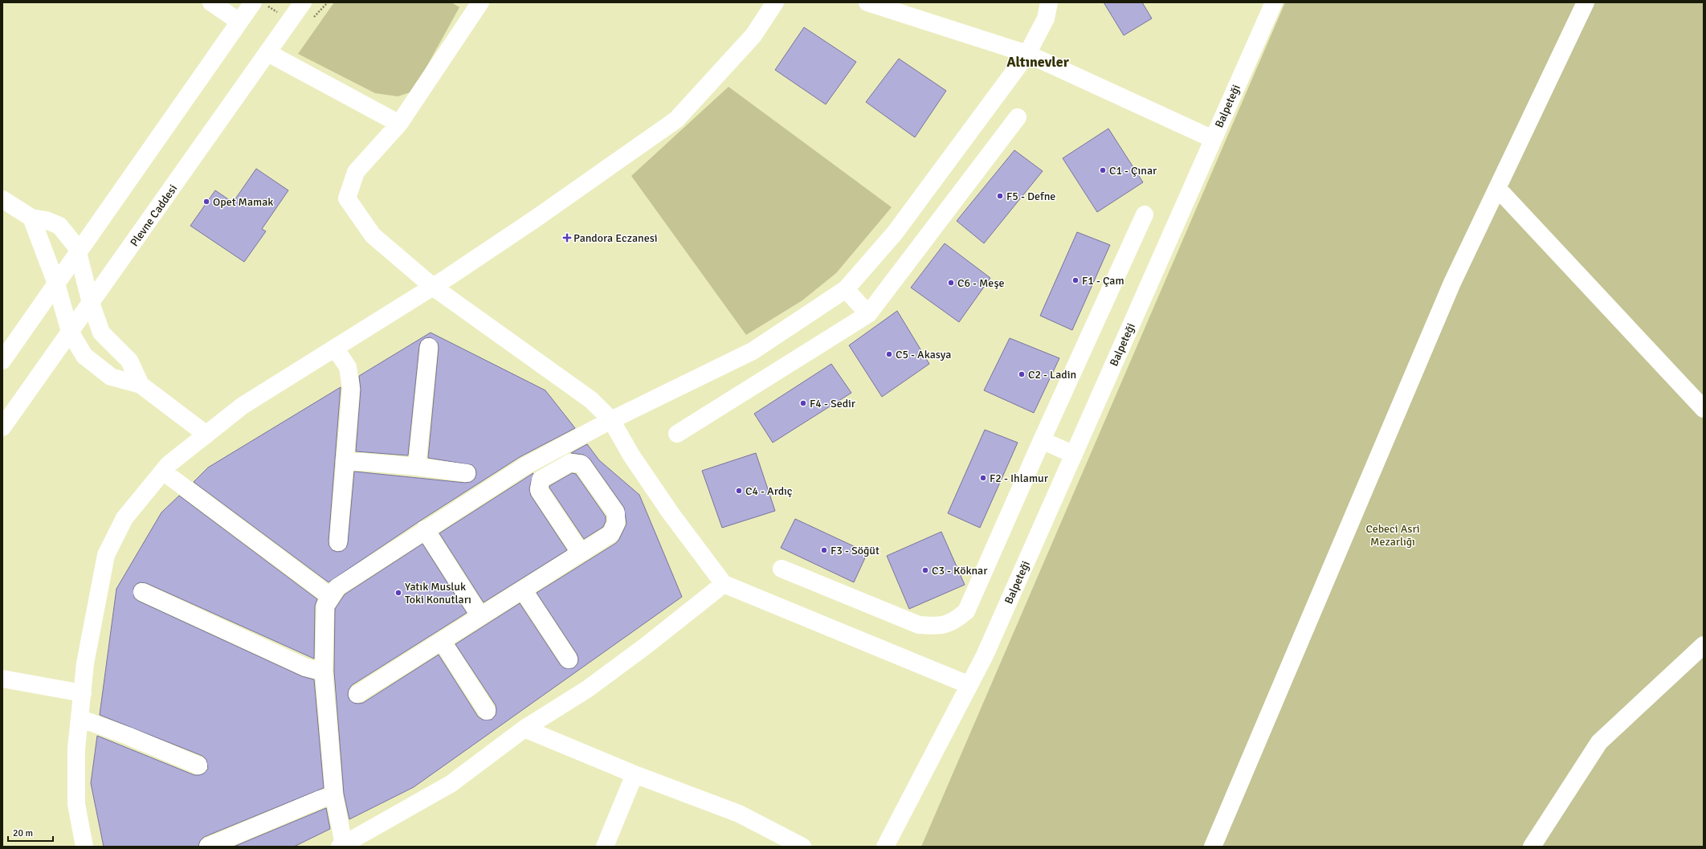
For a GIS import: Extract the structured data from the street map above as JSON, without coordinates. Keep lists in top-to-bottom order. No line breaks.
{"streets":{"street":["Balpeteği","Plevne Caddesi"]},"districts":["Altınevler"],"parks":["Cebeci Asri Mezarlığı"],"places":{"other":["C1 - Çınar","F5 - Defne","Opet Mamak","F1 - Çam","C6 - Meşe","C5 - Akasya","C2 - Ladin","F4 - Sedir","F2 - Ihlamur","C4 - Ardıç","F3 - Söğüt","C3 - Köknar","Yatık Musluk Toki Konutları"],"health":["Pandora Eczanesi"]},"scale_bar":"20 m"}
